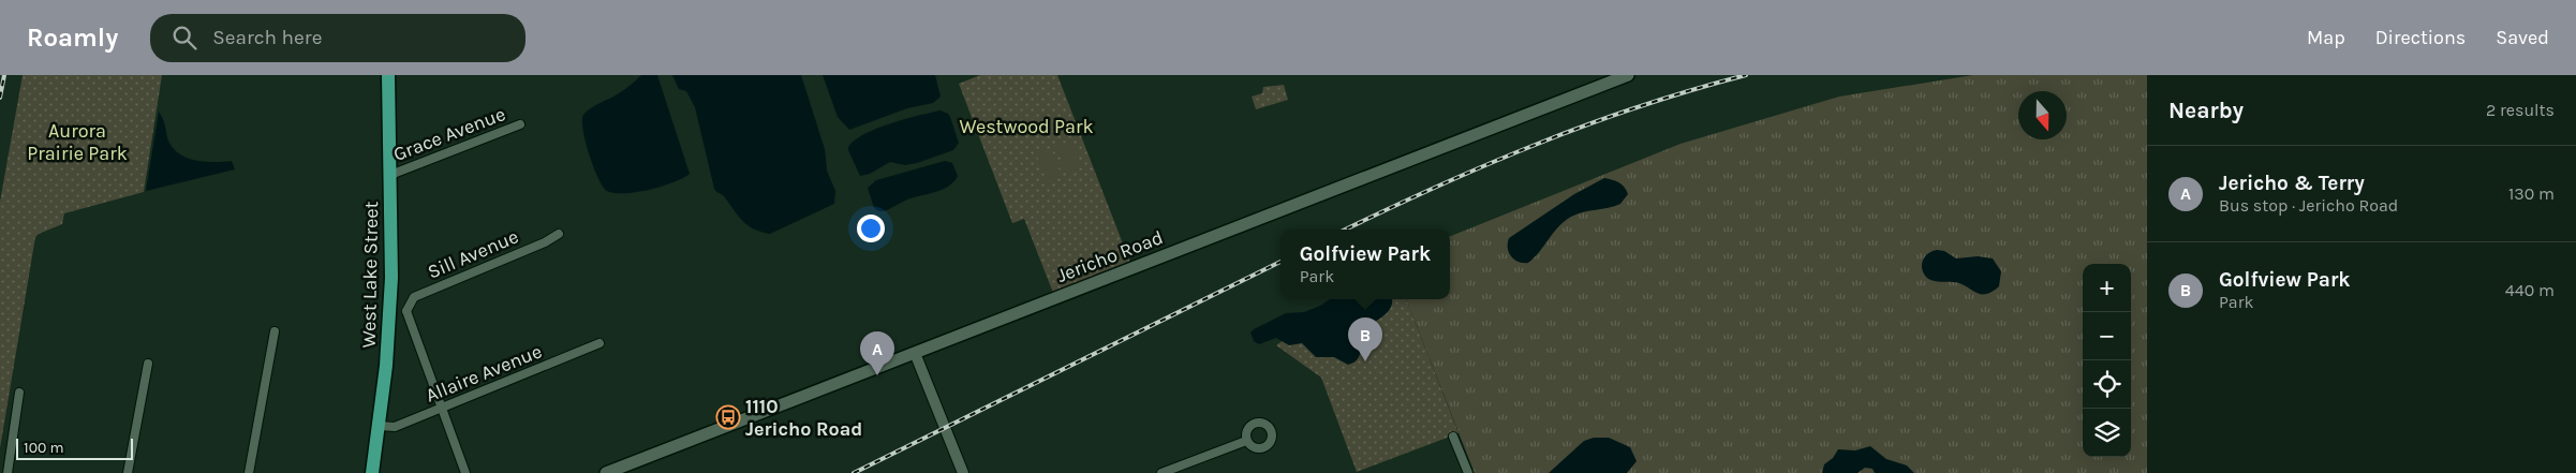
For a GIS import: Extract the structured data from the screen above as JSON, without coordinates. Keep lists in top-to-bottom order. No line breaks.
{"streets":{"main road":["Jericho Road","West Lake Street"],"street":["Grace Avenue","Sill Avenue","Allaire Avenue"]},"crossings":[["Grace Avenue","West Lake Street"],["West Lake Street","Allaire Avenue"]],"parks":["Westwood Park","Aurora Prairie Park"],"places":{"bus stop":["1110 Jericho Road"]},"scale_bar":"100 m","north":"bottom","page":{"header":"Roamly","search":"Search here","nav":["Map","Directions","Saved"],"heading":["Nearby","2 results"],"list":[{"mark":"A","name":"Jericho & Terry","note":"Bus stop · Jericho Road","value":"130 m"},{"mark":"B","name":"Golfview Park","note":"Park","value":"440 m"}],"popup":["Golfview Park","Park"],"map_buttons":["+","−"],"pins":["B","A"],"scale":"100 m"}}
